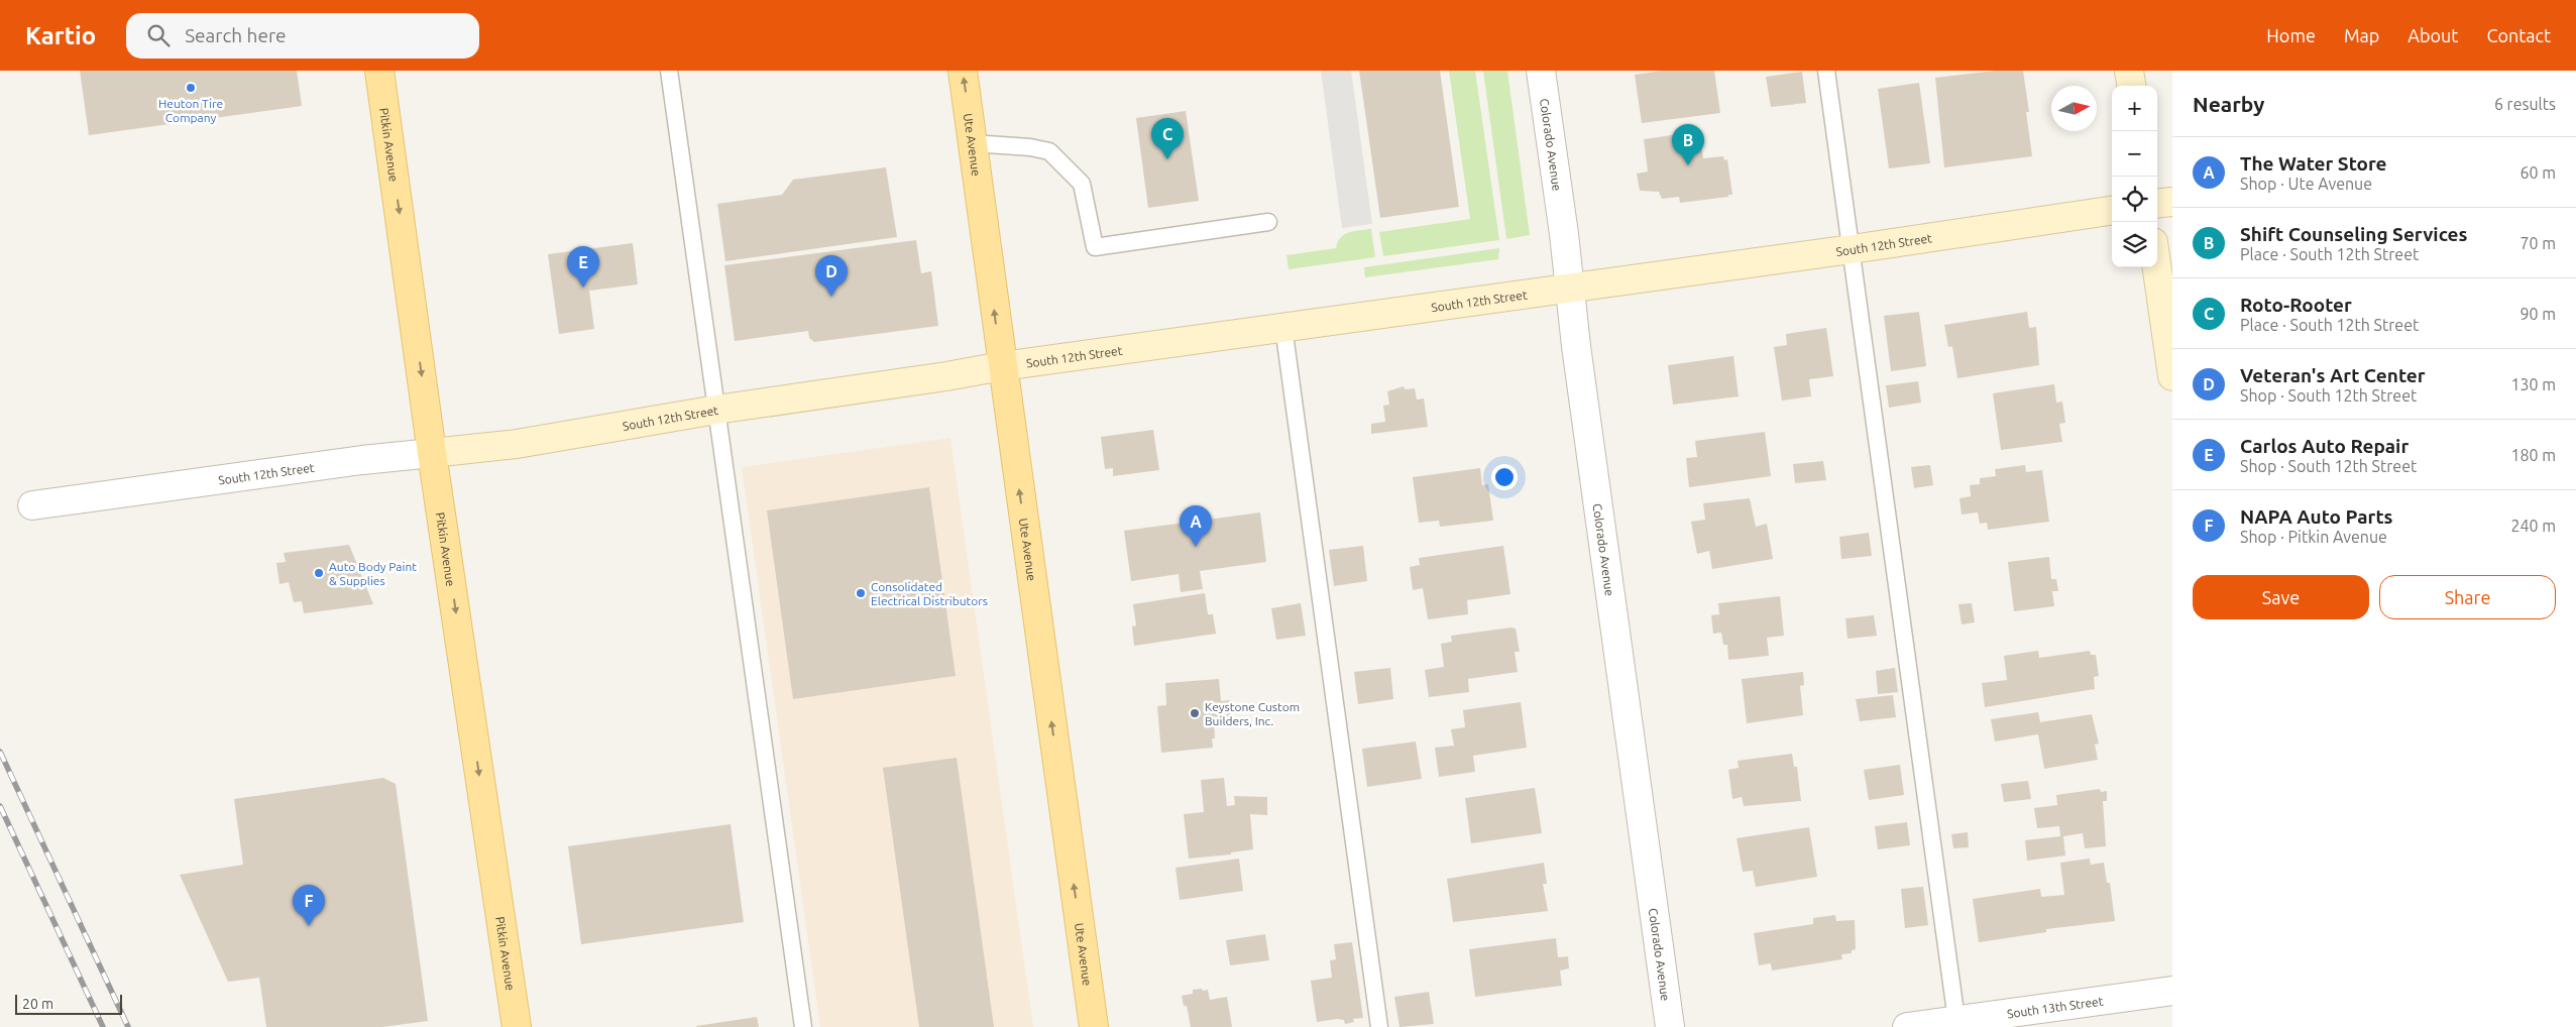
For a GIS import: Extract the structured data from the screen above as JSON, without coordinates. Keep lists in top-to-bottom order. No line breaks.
{"streets":{"main road":["Pitkin Avenue","Ute Avenue","South 12th Street"],"street":["Colorado Avenue","South 13th Street"]},"crossings":[["Pitkin Avenue","South 12th Street"],["Ute Avenue","South 12th Street"],["Colorado Avenue","South 12th Street"]],"one_way":["Pitkin Avenue","Ute Avenue"],"places":["Heuton Tire Company","Auto Body Paint & Supplies","Consolidated Electrical Distributors","Keystone Custom Builders, Inc."],"scale_bar":"20 m","north":"right","page":{"header":"Kartio","search":"Search here","nav":["Home","Map","About","Contact"],"heading":["Nearby","6 results"],"map_buttons":["+","−"],"pins":["C","B","E","D","A","F"],"list":[{"mark":"A","name":"The Water Store","note":"Shop · Ute Avenue","value":"60 m"},{"mark":"B","name":"Shift Counseling Services","note":"Place · South 12th Street","value":"70 m"},{"mark":"C","name":"Roto-Rooter","note":"Place · South 12th Street","value":"90 m"},{"mark":"D","name":"Veteran's Art Center","note":"Shop · South 12th Street","value":"130 m"},{"mark":"E","name":"Carlos Auto Repair","note":"Shop · South 12th Street","value":"180 m"},{"mark":"F","name":"NAPA Auto Parts","note":"Shop · Pitkin Avenue","value":"240 m"}],"buttons":["Save","Share"],"scale":"20 m"}}
